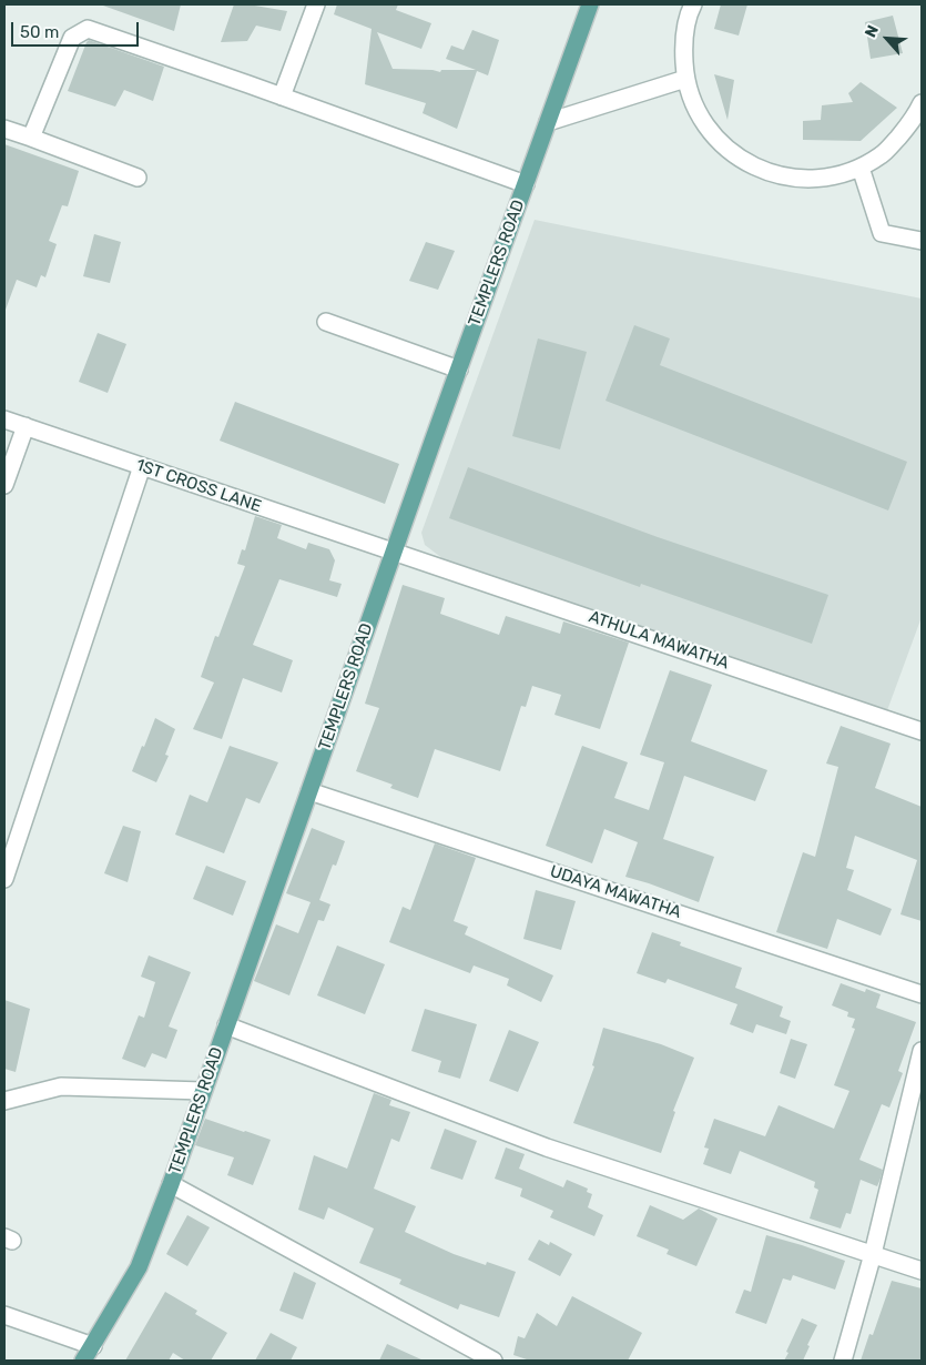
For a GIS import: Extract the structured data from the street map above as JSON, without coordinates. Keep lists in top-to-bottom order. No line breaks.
{"streets":{"main road":["TEMPLERS ROAD"],"street":["1ST CROSS LANE","ATHULA MAWATHA","UDAYA MAWATHA"]},"crossings":[["TEMPLERS ROAD","1ST CROSS LANE"],["TEMPLERS ROAD","ATHULA MAWATHA"],["TEMPLERS ROAD","UDAYA MAWATHA"],["1ST CROSS LANE","ATHULA MAWATHA"]],"scale_bar":"50 m","north":"top left"}
